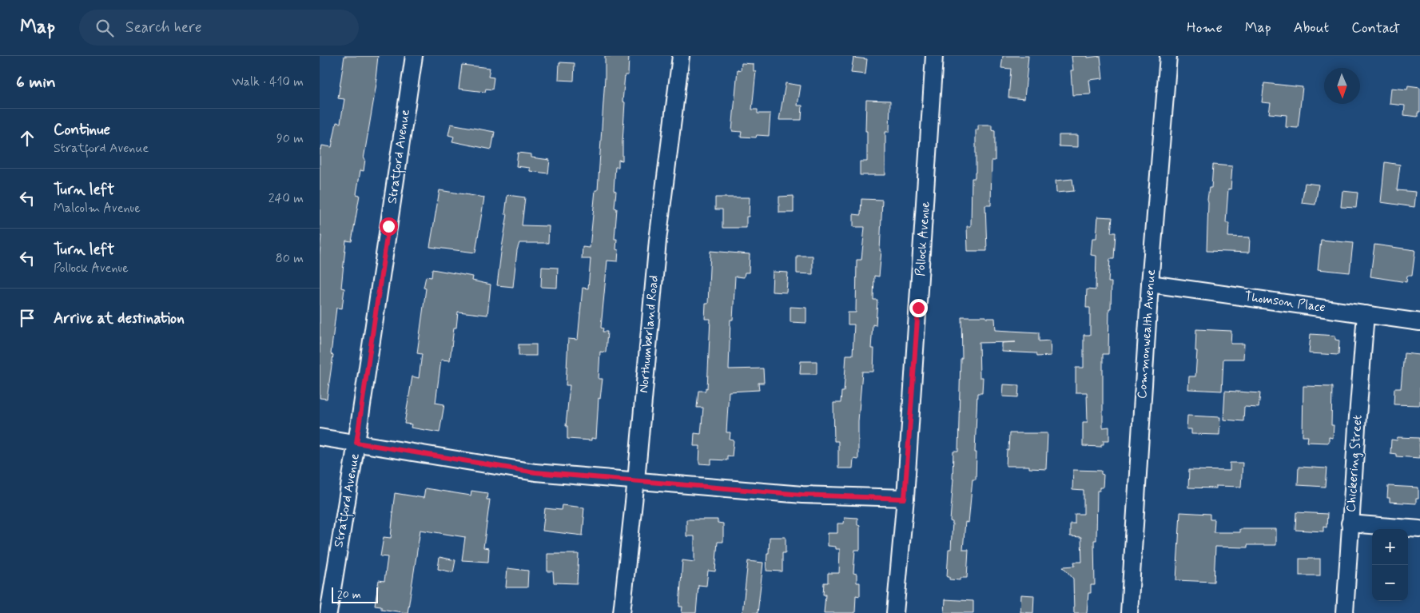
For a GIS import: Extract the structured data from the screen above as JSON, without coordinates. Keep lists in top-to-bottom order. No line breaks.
{"streets":{"street":["Stratford Avenue","Pollock Avenue","Thomson Place","Northumberland Road","Commonwealth Avenue","Chickering Street"]},"crossings":[["Thomson Place","Commonwealth Avenue"],["Thomson Place","Chickering Street"]],"scale_bar":"20 m","north":"bottom","page":{"header":"Map","search":"Search here","nav":["Home","Map","About","Contact"],"heading":["6 min","Walk · 410 m"],"list":[["Continue","Stratford Avenue","90 m"],["Turn left","Malcolm Avenue","240 m"],["Turn left","Pollock Avenue","80 m"],"Arrive at destination"],"map_buttons":["+","−"],"scale":"20 m"}}
